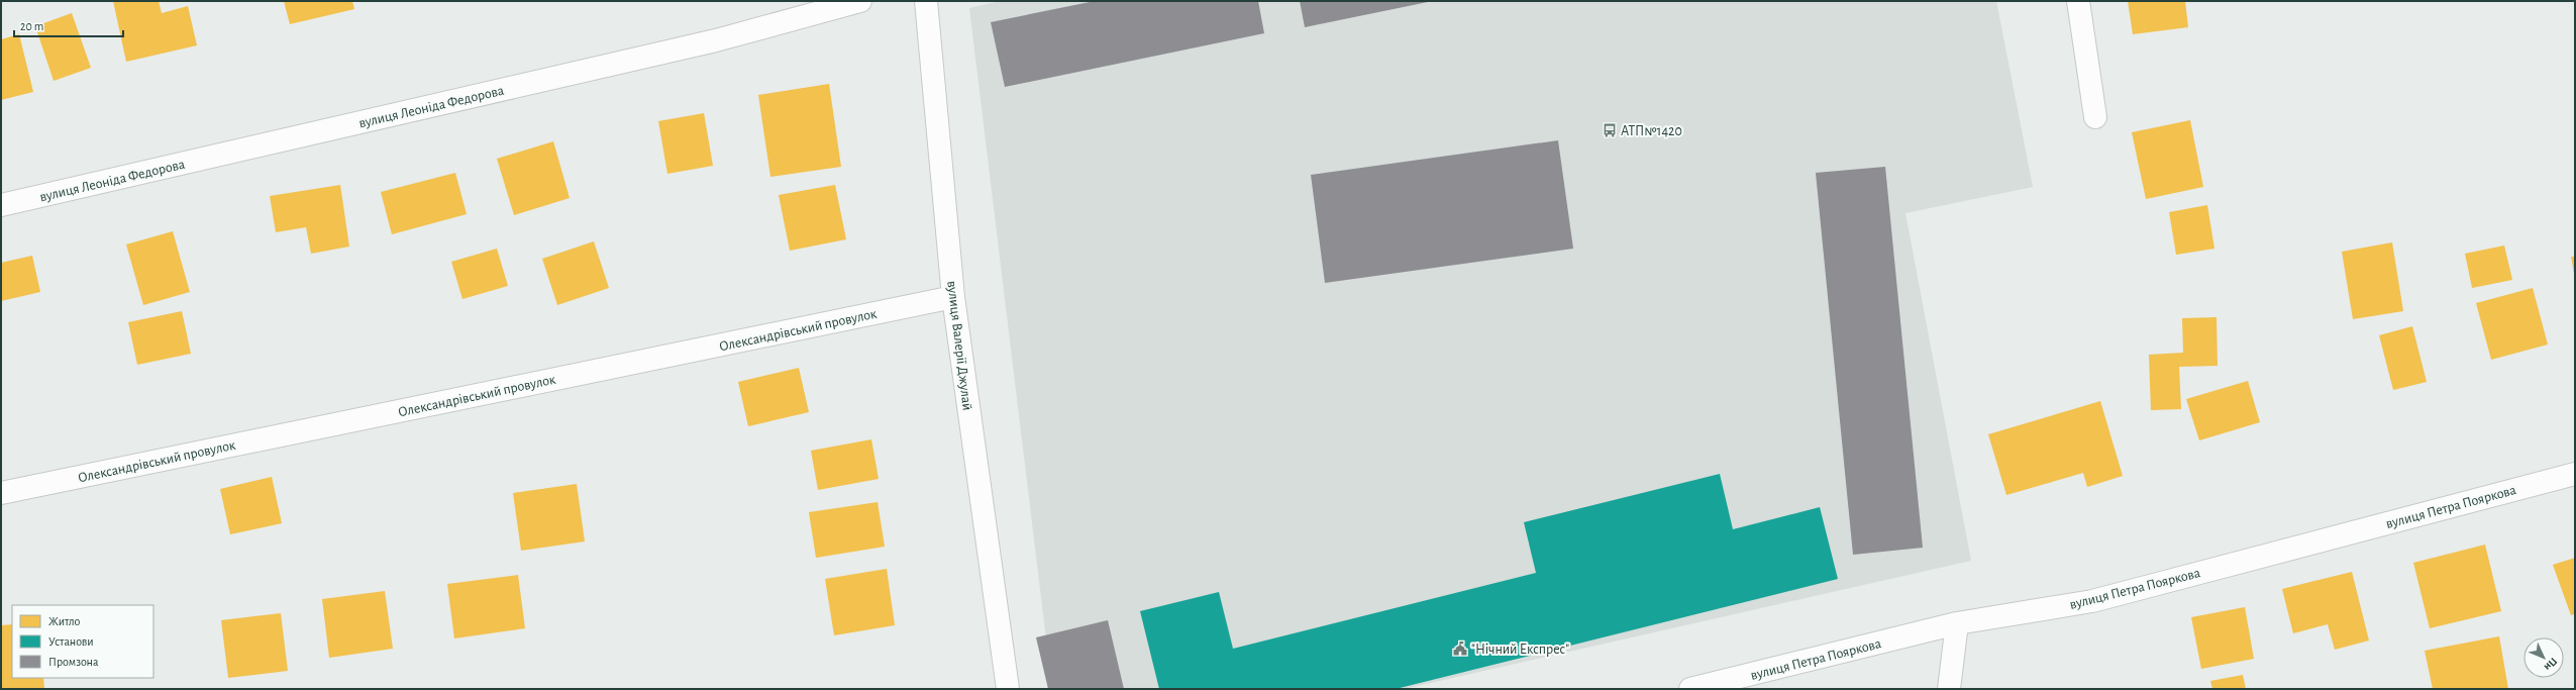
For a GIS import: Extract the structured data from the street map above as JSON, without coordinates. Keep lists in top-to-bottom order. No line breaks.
{"streets":{"street":["вулиця Леоніда Федорова","Олександрівський провулок","вулиця Валерії Джулай","вулиця Петра Пояркова"]},"crossings":[["Олександрівський провулок","вулиця Валерії Джулай"]],"places":{"bus stop":["АТП№1420"],"public building":["\"Нічний Експрес\""]},"legend":["Житло","Установи","Промзона"],"scale_bar":"20 m","north":"bottom right"}
